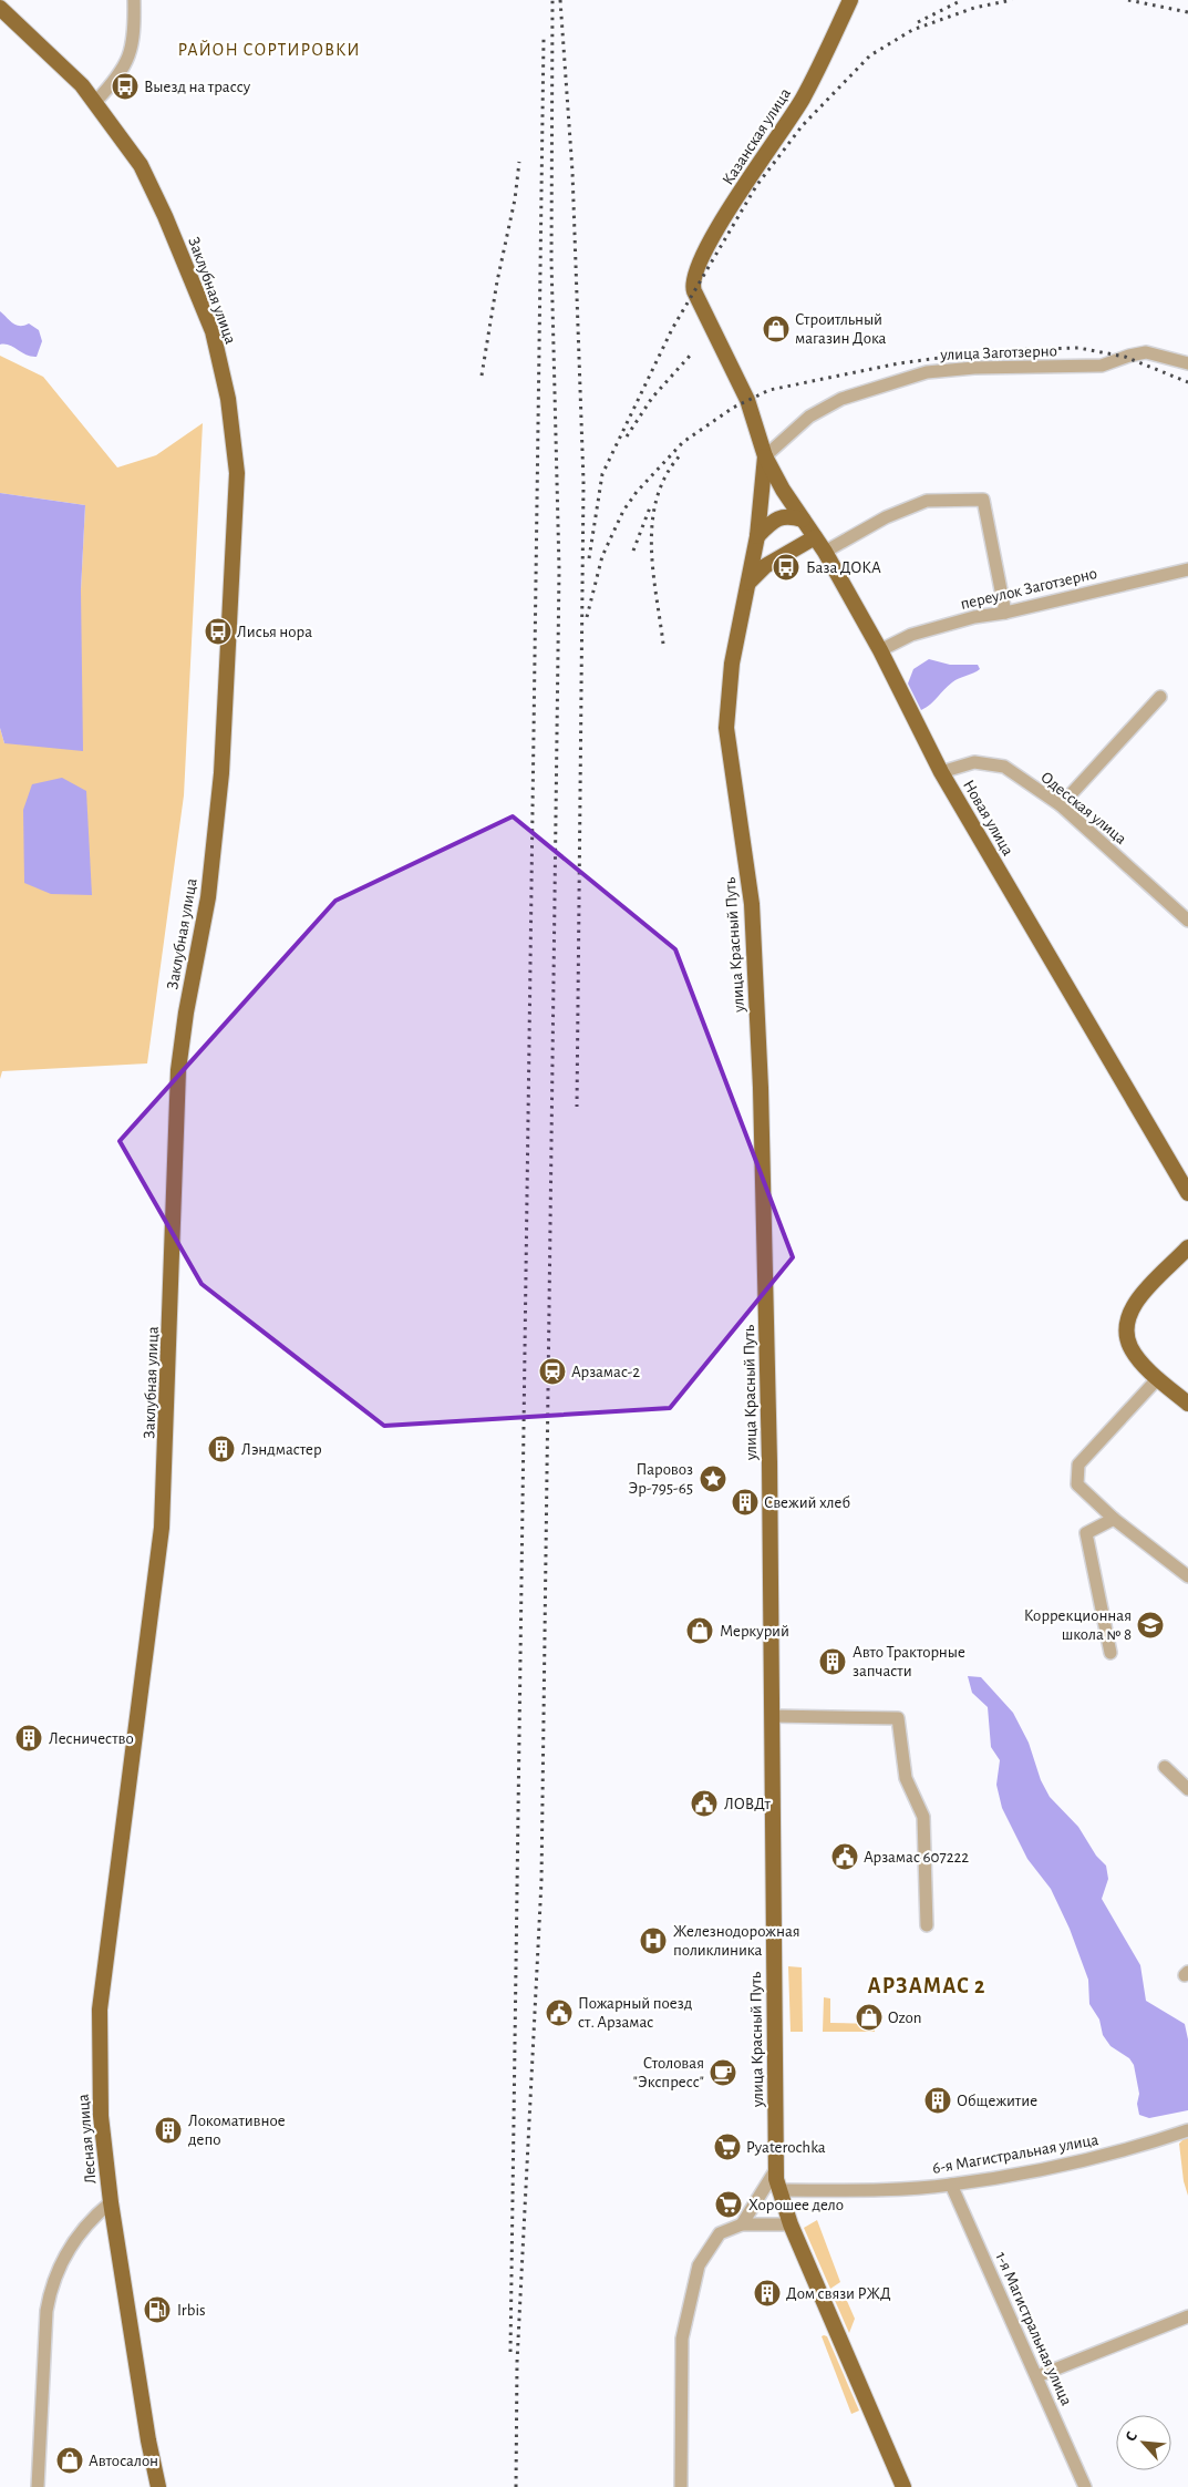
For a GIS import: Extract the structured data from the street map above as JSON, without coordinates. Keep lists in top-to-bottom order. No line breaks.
{"streets":{"main road":["Казанская улица","Заклубная улица","Новая улица","улица Красный Путь","Лесная улица"],"street":["улица Заготзерно","переулок Заготзерно","Одесская улица","6-я Магистральная улица","1-я Магистральная улица"]},"crossings":[["Казанская улица","улица Красный Путь"],["Заклубная улица","Лесная улица"],["улица Заготзерно","Новая улица"],["улица Заготзерно","улица Красный Путь"],["переулок Заготзерно","Новая улица"],["Одесская улица","Новая улица"],["Новая улица","улица Красный Путь"],["улица Красный Путь","6-я Магистральная улица"],["6-я Магистральная улица","1-я Магистральная улица"]],"districts":["РАЙОН СОРТИРОВКИ","АРЗАМАС 2"],"places":{"bus stop":["Выезд на трассу","База ДОКА","Лисья нора"],"shop":["Строитльный магазин Дока","Меркурий","Ozon","Автосалон"],"station":["Арзамас-2"],"building":["Лэндмастер","Свежий хлеб","Авто Тракторные запчасти","Лесничество","Общежитие","Локомативное депо","Дом связи РЖД"],"place":["Паровоз Эр-795-65"],"school or university":["Коррекционная школа № 8"],"public building":["ЛОВДт","Арзамас 607222","Пожарный поезд ст. Арзамас"],"hospital":["Железнодорожная поликлиника"],"cafe":["Столовая \"Экспресс\""],"supermarket":["Pyaterochka","Хорошее дело"],"fuel station":["Irbis"]},"north":"top left"}
